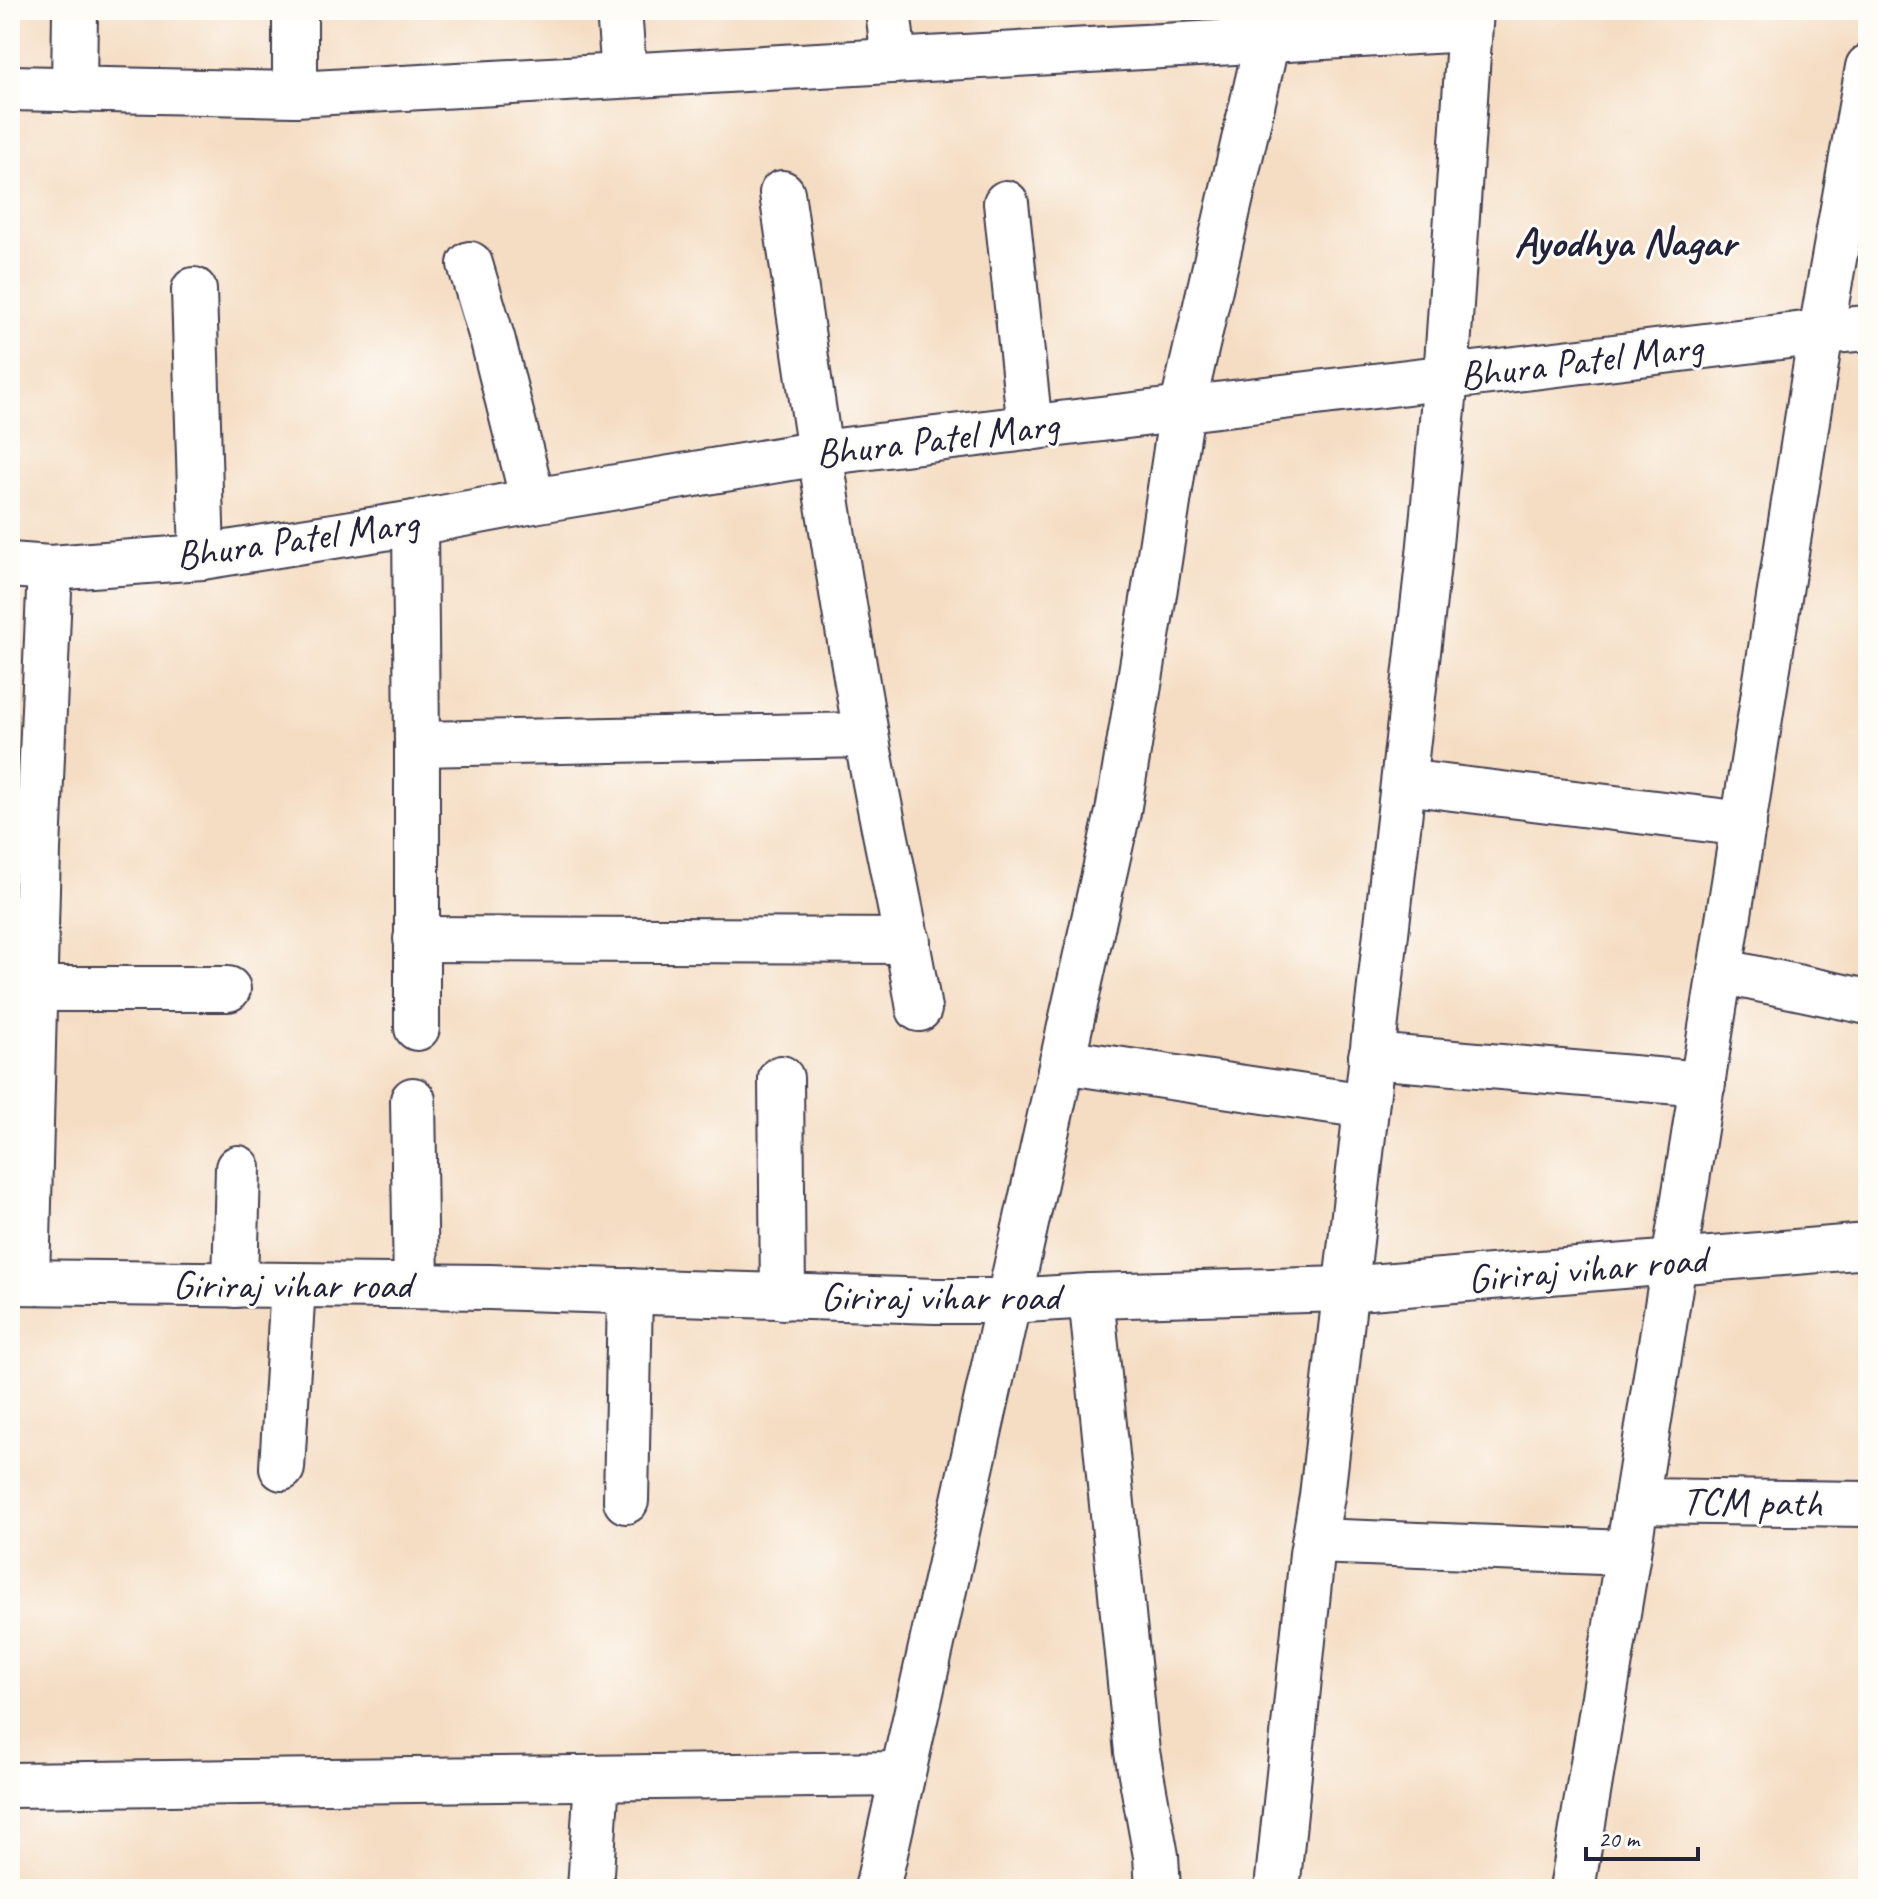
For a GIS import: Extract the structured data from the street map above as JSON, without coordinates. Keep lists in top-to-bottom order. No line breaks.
{"streets":{"street":["Bhura Patel Marg","Giriraj vihar road","TCM path"]},"districts":["Ayodhya Nagar"],"scale_bar":"20 m"}
